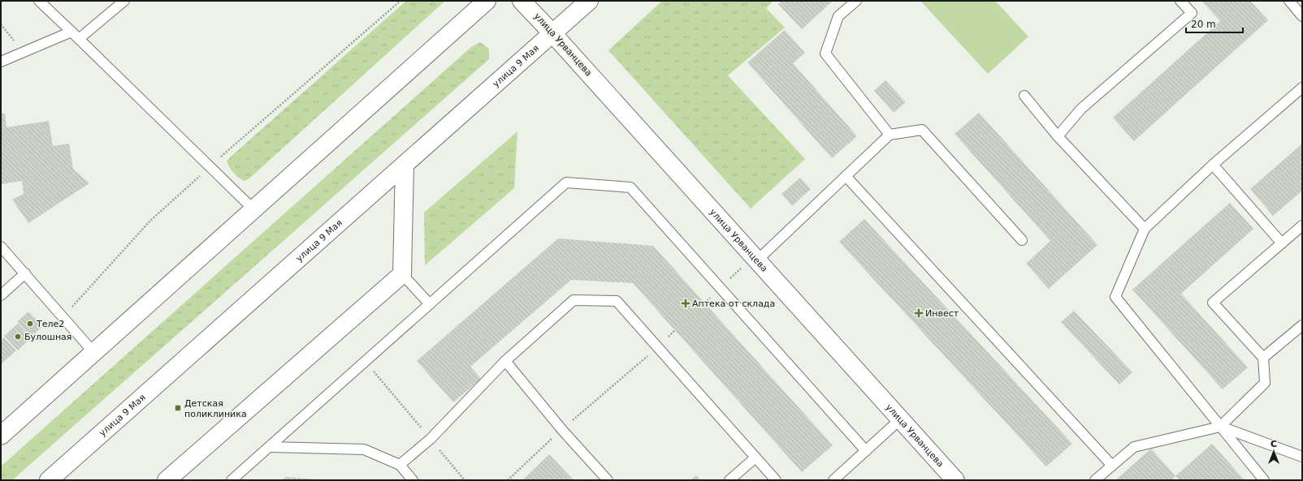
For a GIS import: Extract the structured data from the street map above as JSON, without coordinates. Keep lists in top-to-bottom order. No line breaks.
{"streets":{"main road":["улица Урванцева","улица 9 Мая"]},"crossings":[["улица Урванцева","улица 9 Мая"]],"places":{"health":["Аптека от склада","Инвест"],"other":["Теле2","Булошная"],"transit":["Детская поликлиника"]},"scale_bar":"20 m","north":"top"}
